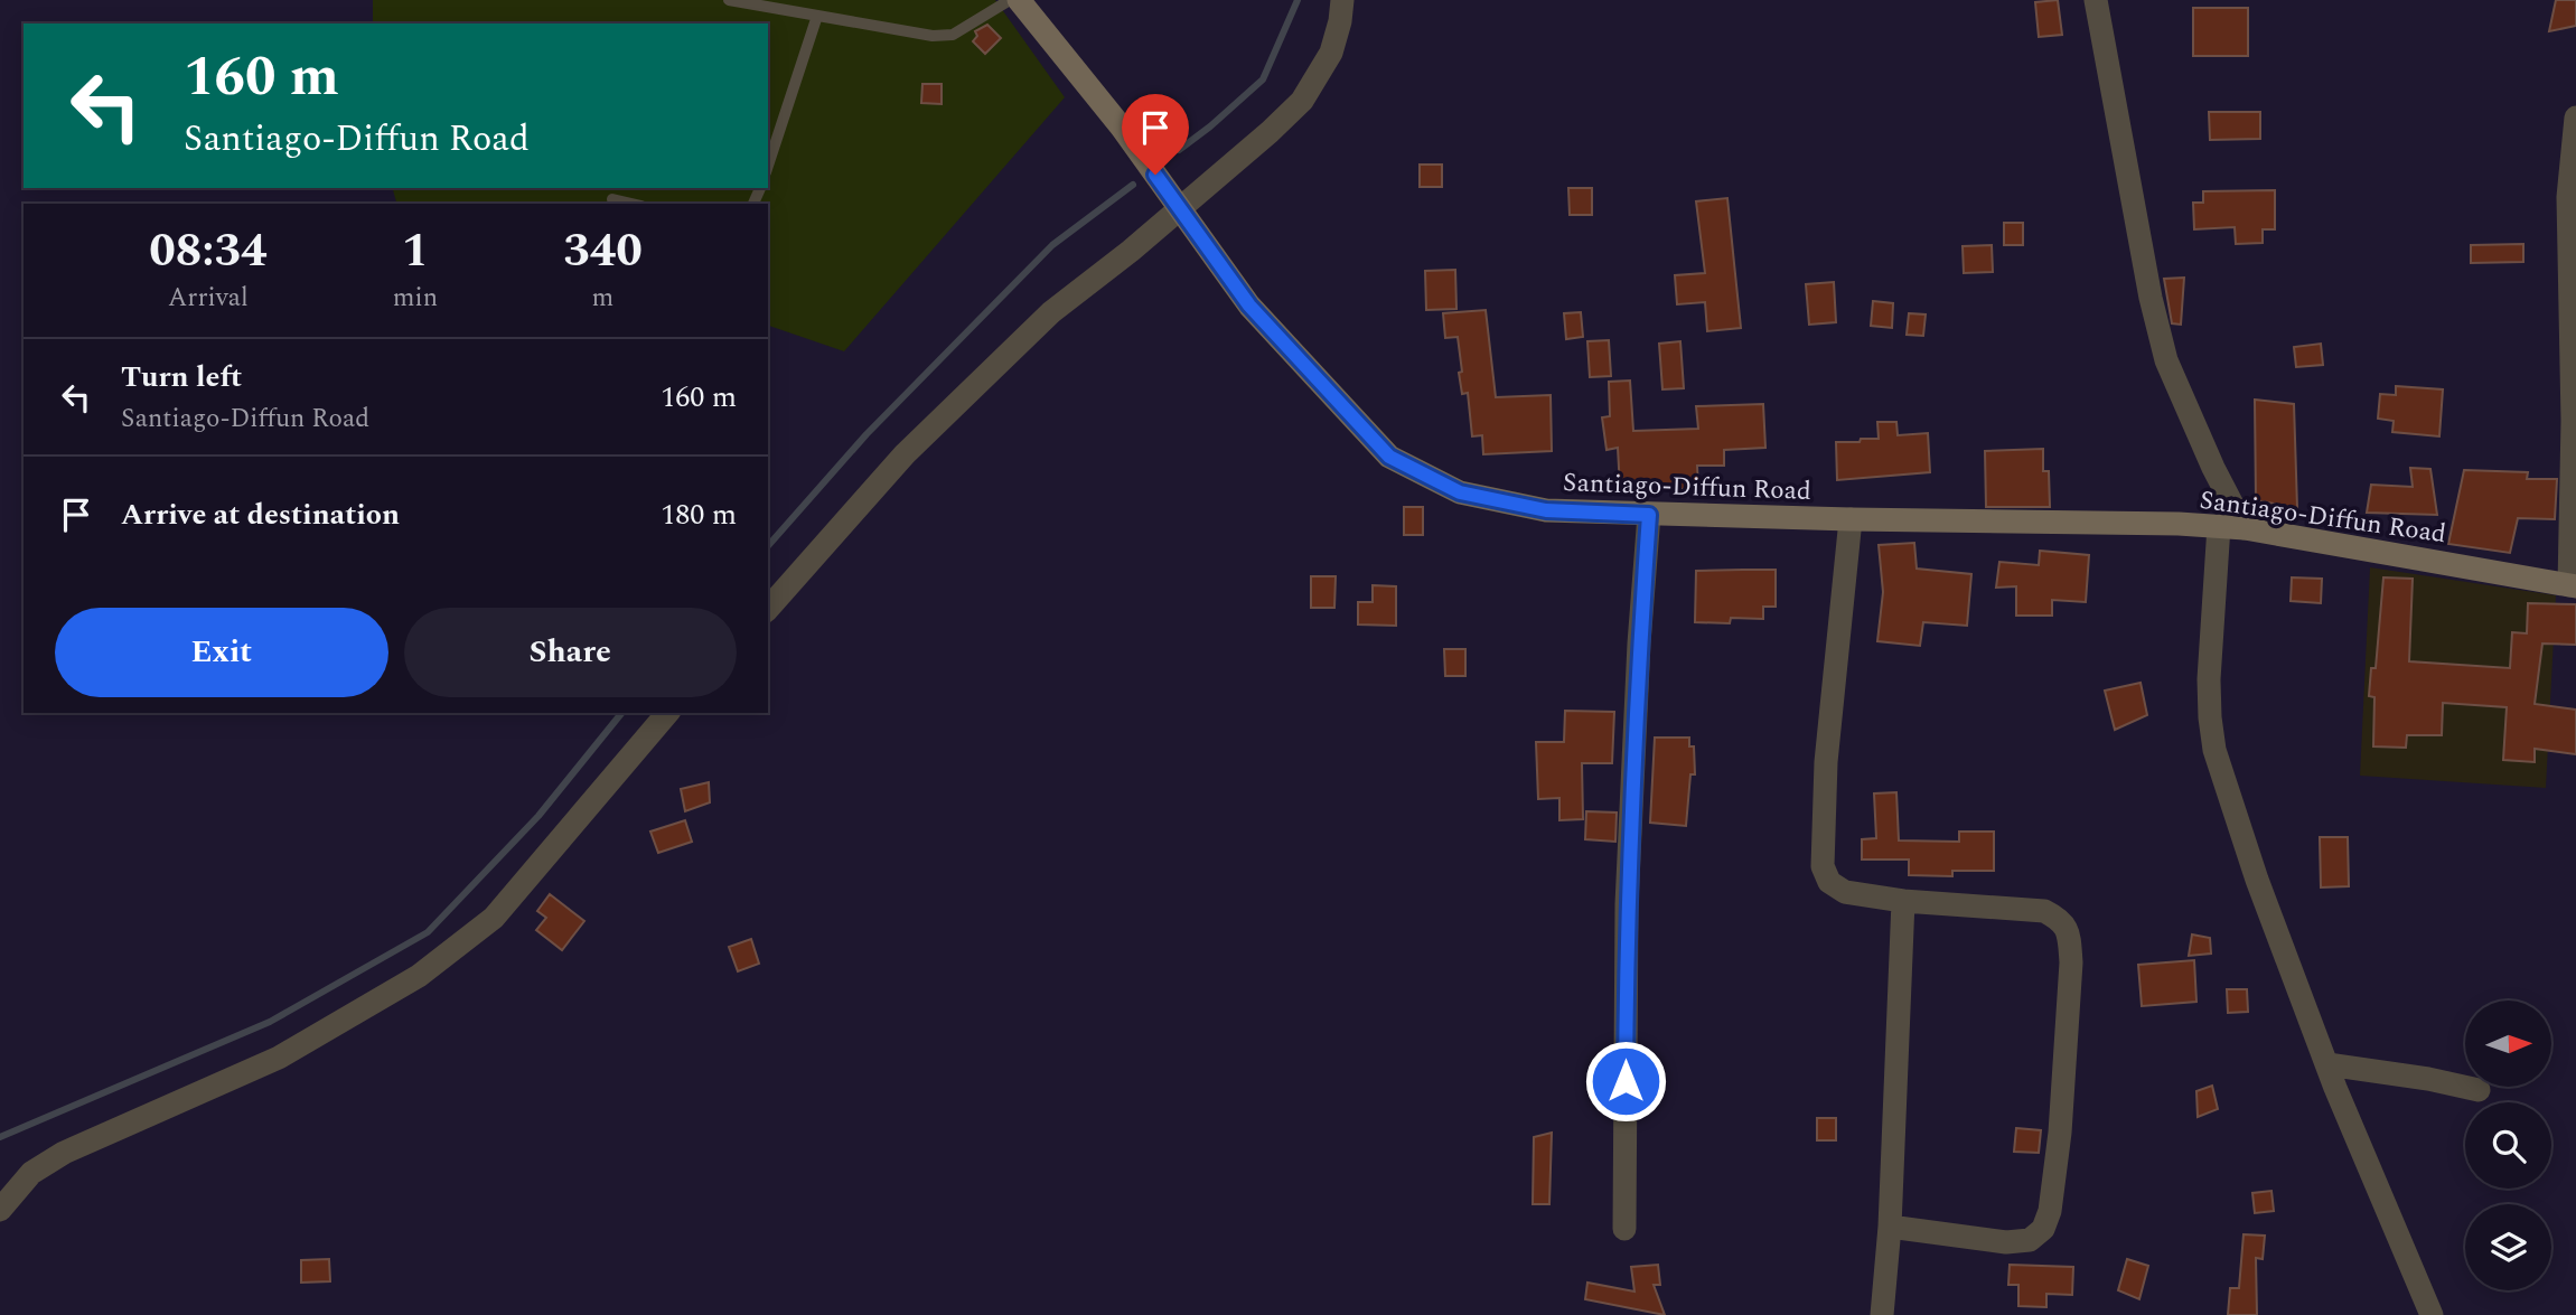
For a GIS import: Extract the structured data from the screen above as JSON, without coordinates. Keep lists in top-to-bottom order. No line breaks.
{"streets":{"main road":["Santiago-Diffun Road"]},"north":"right","page":{"turn":["160 m","Santiago-Diffun Road"],"eta":["08:34","Arrival","1","min","340","m"],"list":[{"name":"Turn left","note":"Santiago-Diffun Road","value":"160 m"},{"name":"Arrive at destination","value":"180 m"}],"buttons":["Exit","Share"]}}
